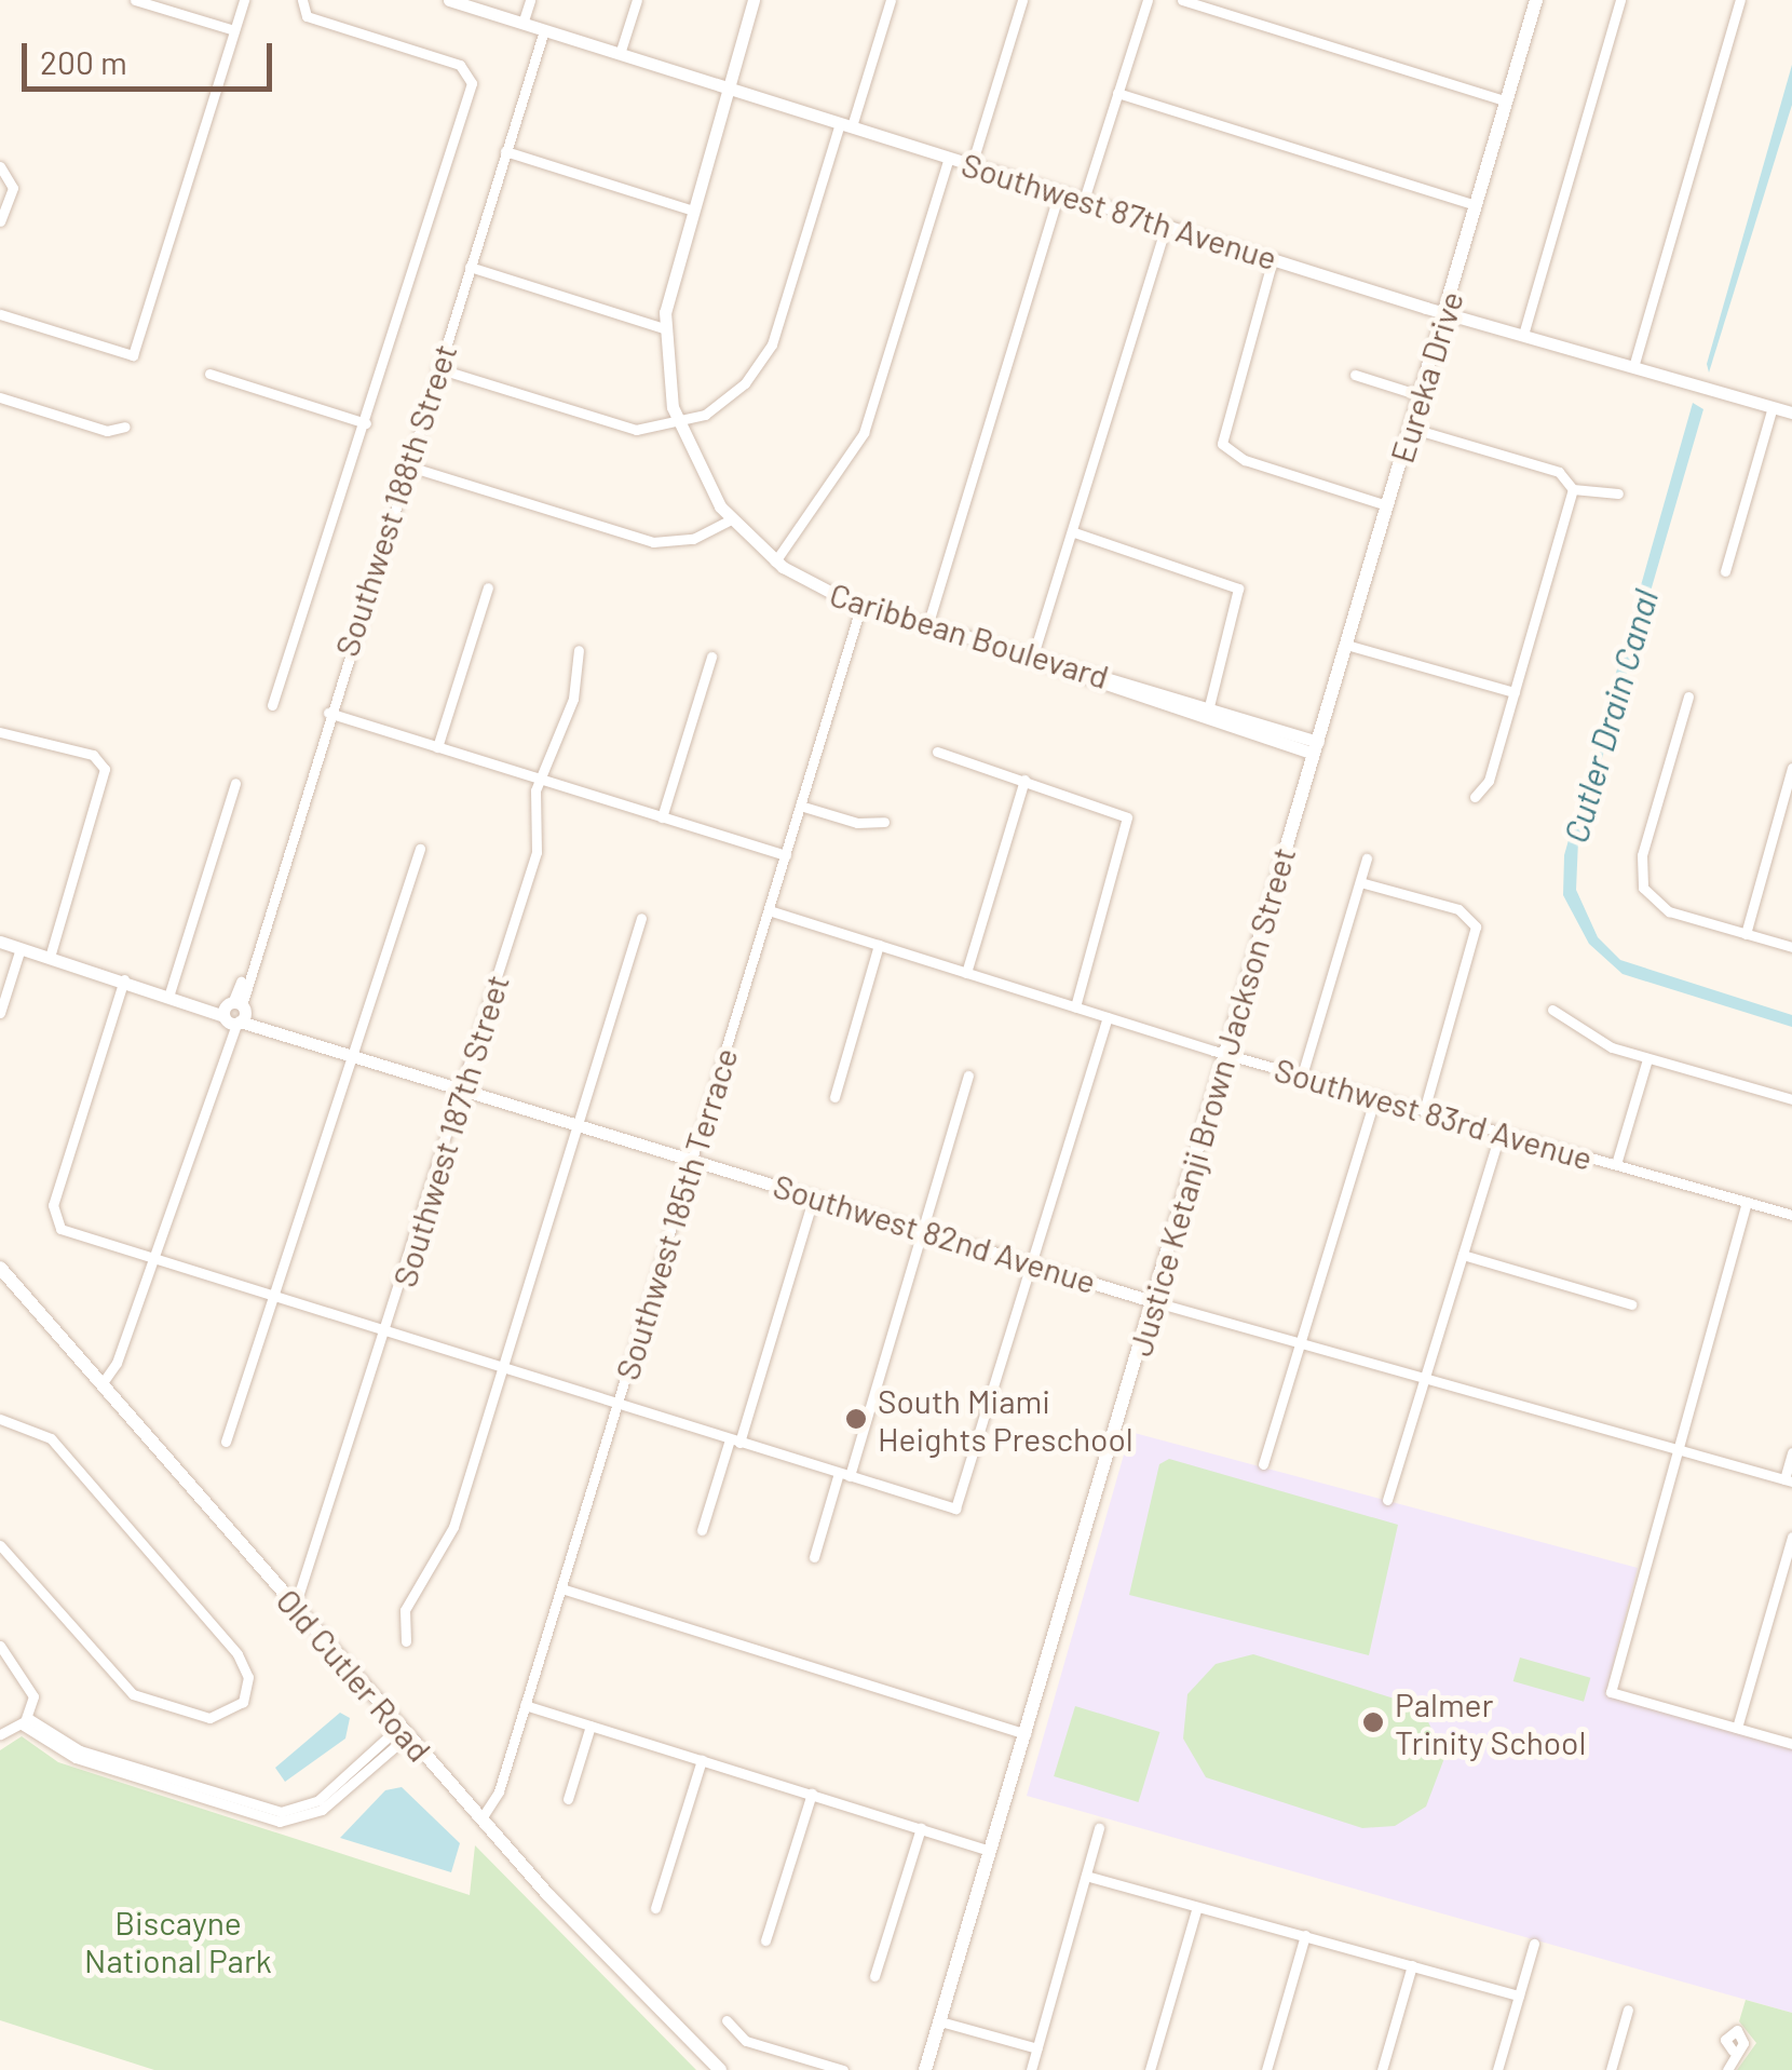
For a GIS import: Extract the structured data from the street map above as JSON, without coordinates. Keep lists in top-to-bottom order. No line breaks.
{"streets":{"main road":["Eureka Drive","Justice Ketanji Brown Jackson Street","Old Cutler Road"],"street":["Southwest 87th Avenue","Southwest 188th Street","Caribbean Boulevard","Southwest 83rd Avenue","Southwest 187th Street","Southwest 185th Terrace","Southwest 82nd Avenue"]},"crossings":[["Southwest 87th Avenue","Eureka Drive"],["Southwest 87th Avenue","Southwest 188th Street"],["Southwest 87th Avenue","Caribbean Boulevard"],["Eureka Drive","Caribbean Boulevard"],["Eureka Drive","Justice Ketanji Brown Jackson Street"],["Southwest 188th Street","Southwest 82nd Avenue"],["Southwest 188th Street","Old Cutler Road"],["Caribbean Boulevard","Justice Ketanji Brown Jackson Street"],["Caribbean Boulevard","Southwest 185th Terrace"],["Justice Ketanji Brown Jackson Street","Southwest 83rd Avenue"],["Justice Ketanji Brown Jackson Street","Southwest 82nd Avenue"],["Southwest 83rd Avenue","Southwest 185th Terrace"],["Southwest 187th Street","Southwest 82nd Avenue"],["Southwest 187th Street","Old Cutler Road"],["Southwest 185th Terrace","Southwest 82nd Avenue"],["Southwest 185th Terrace","Old Cutler Road"]],"water":["Cutler Drain Canal"],"parks":["Biscayne National Park"],"places":["South Miami Heights Preschool","Palmer Trinity School"],"scale_bar":"200 m"}
